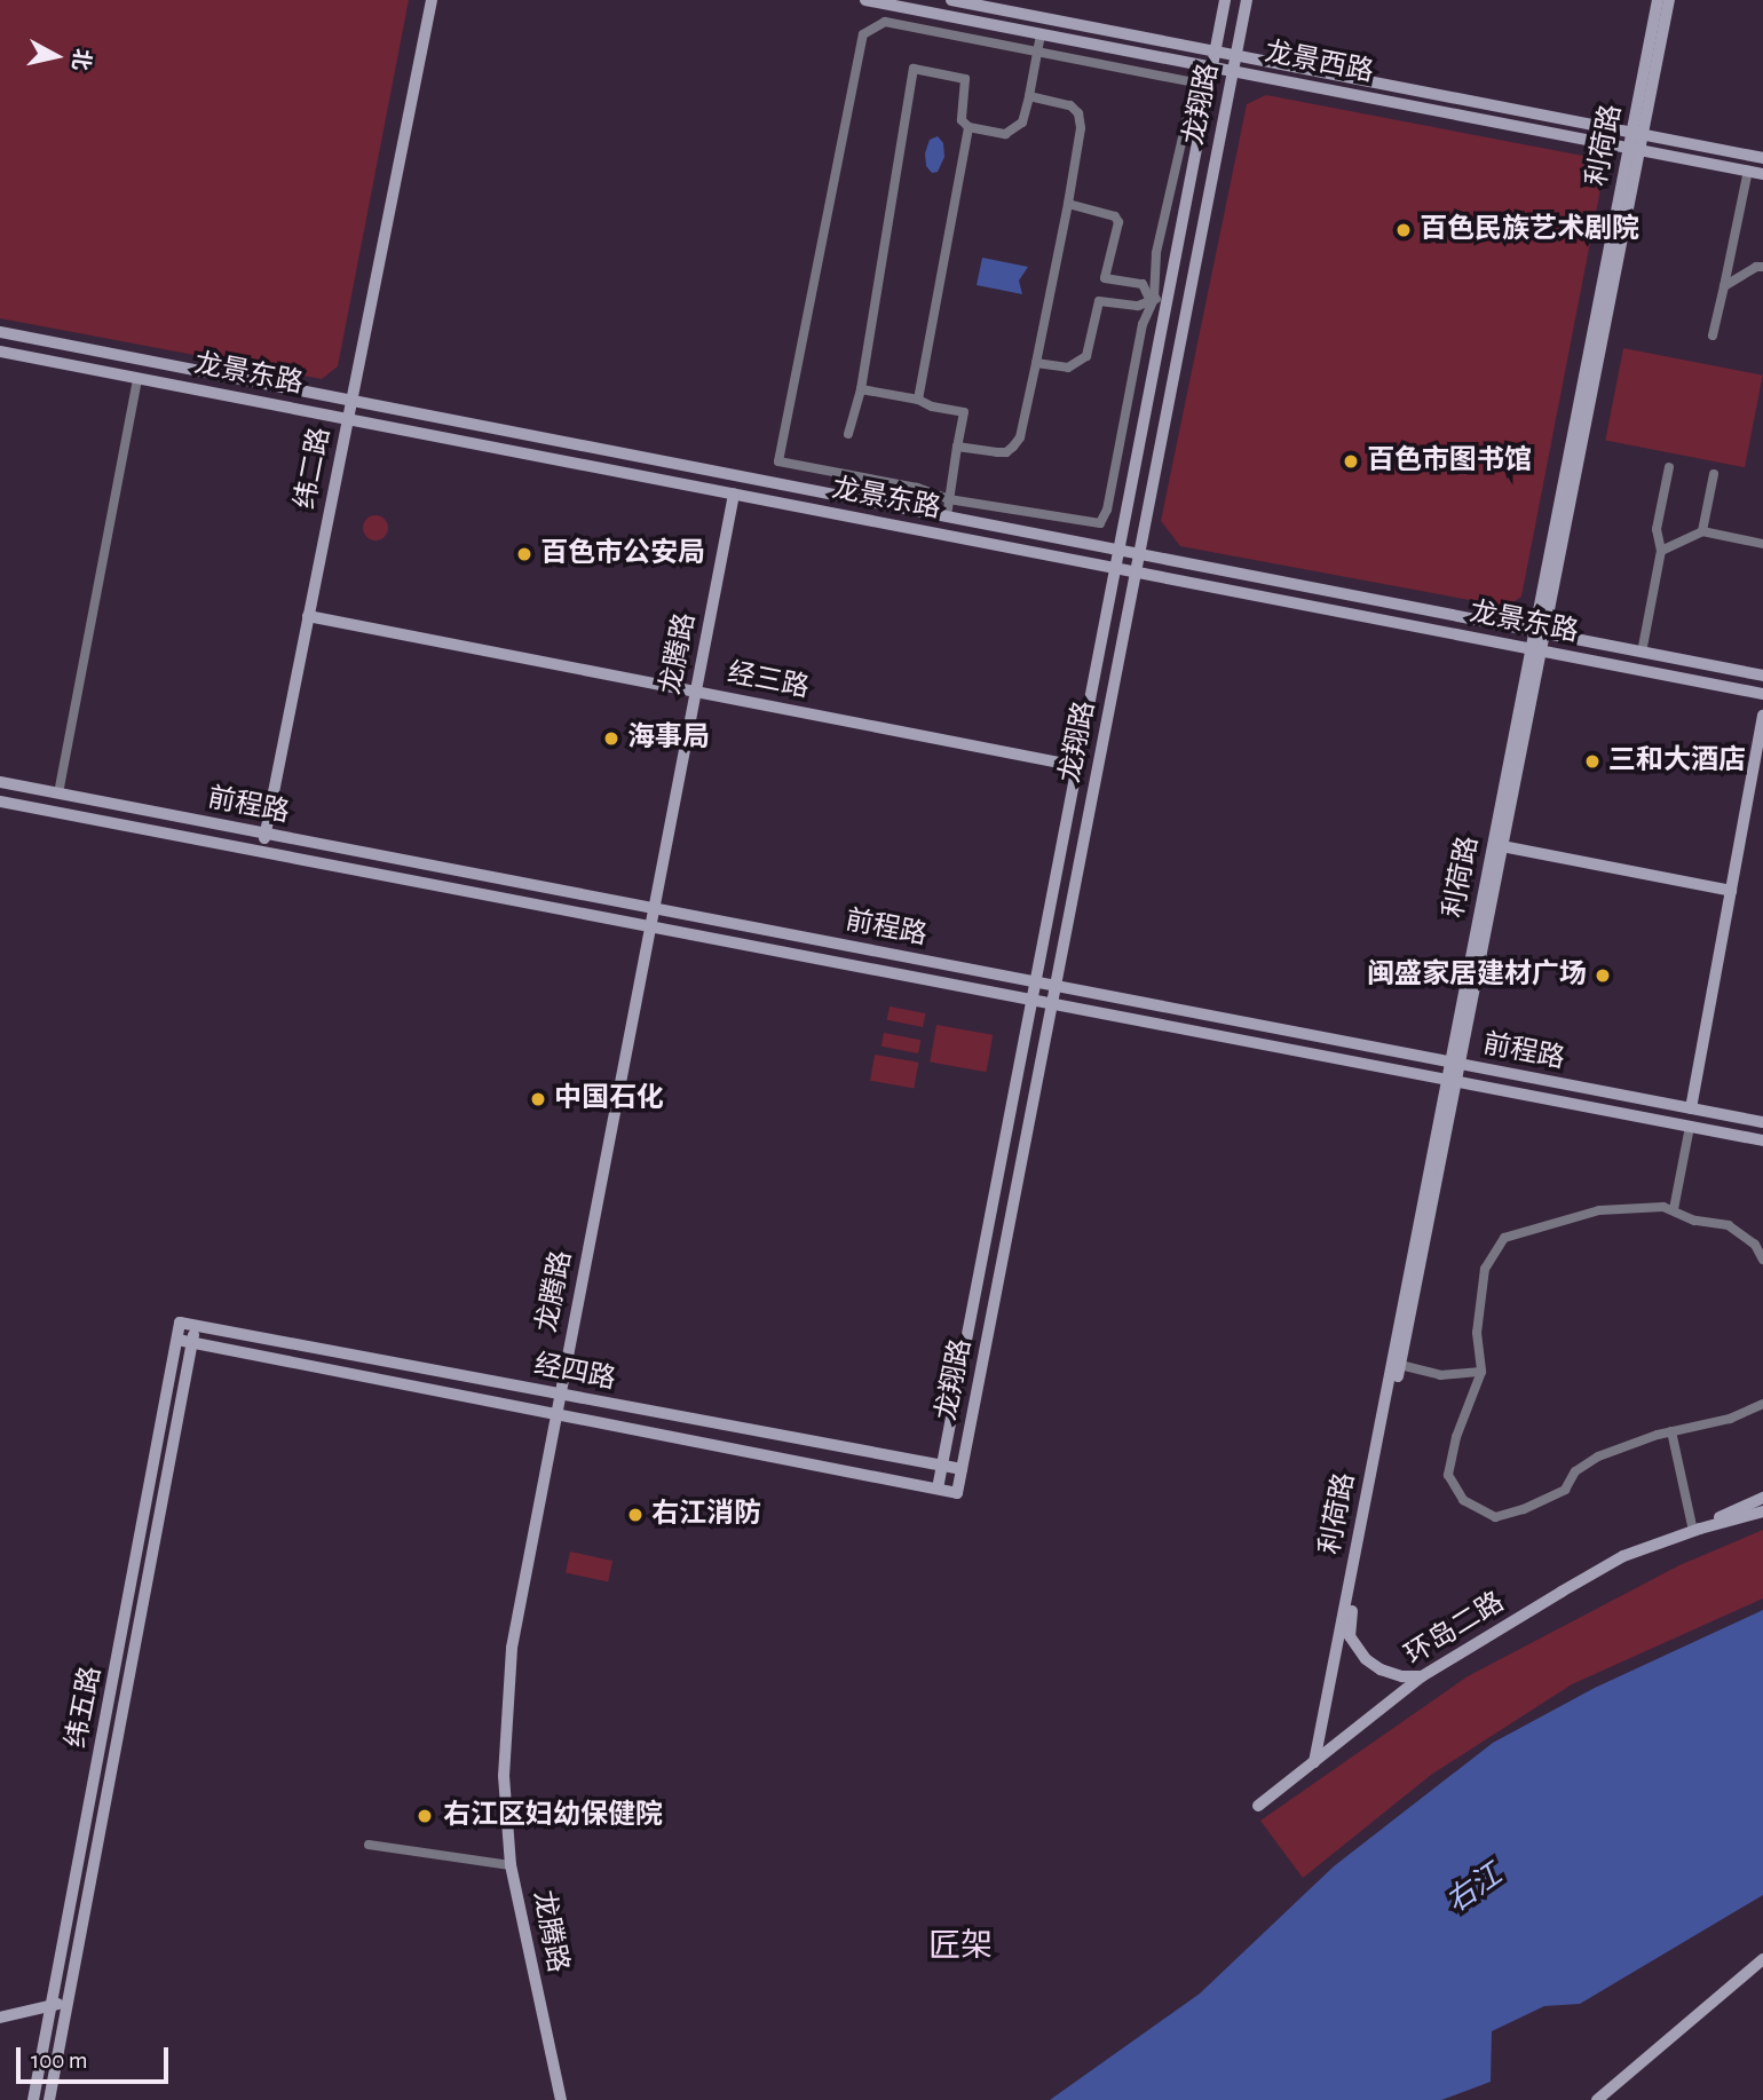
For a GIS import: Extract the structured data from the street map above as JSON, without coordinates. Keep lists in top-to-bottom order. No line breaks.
{"streets":{"main road":["龙景西路","龙翔路","利荷路","龙景东路","纬二路","龙腾路","经三路","前程路","经四路","环岛二路","纬五路"]},"crossings":[["龙景西路","龙翔路"],["龙景西路","利荷路"],["龙翔路","龙景东路"],["龙翔路","经三路"],["龙翔路","前程路"],["龙翔路","经四路"],["利荷路","龙景东路"],["利荷路","前程路"],["利荷路","环岛二路"],["龙景东路","纬二路"],["龙景东路","龙腾路"],["纬二路","经三路"],["纬二路","前程路"],["龙腾路","经三路"],["龙腾路","前程路"],["龙腾路","经四路"],["经四路","纬五路"]],"districts":["匠架"],"water":["右江"],"places":["百色民族艺术剧院","百色市图书馆","百色市公安局","海事局","三和大酒店","闽盛家居建材广场","中国石化","右江消防","右江区妇幼保健院"],"scale_bar":"100 m","north":"right"}
